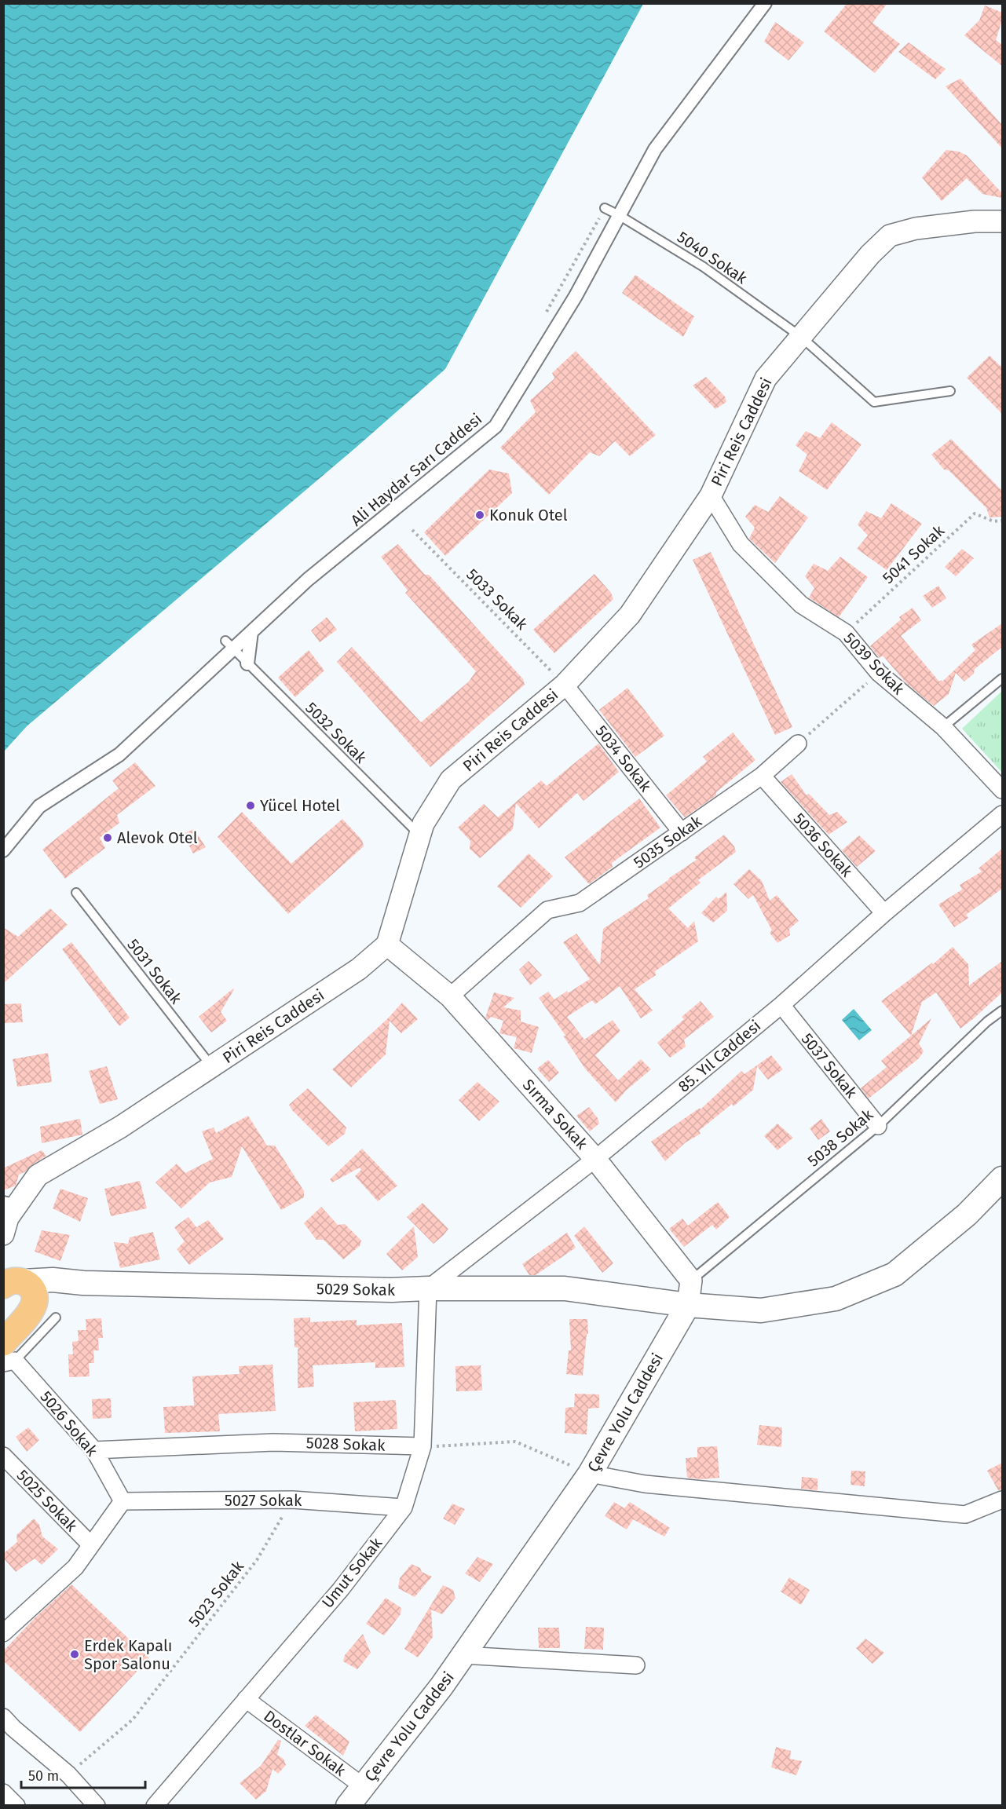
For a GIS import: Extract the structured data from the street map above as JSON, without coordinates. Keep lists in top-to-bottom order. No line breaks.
{"streets":{"main road":["5029 Sokak","Çevre Yolu Caddesi"],"street":["Piri Reis Caddesi","Ali Haydar Sarı Caddesi","5039 Sokak","5034 Sokak","5035 Sokak","5036 Sokak","85. Yıl Caddesi","5037 Sokak","Sırma Sokak","5026 Sokak","5028 Sokak","5025 Sokak","5027 Sokak","Umut Sokak","Dostlar Sokak"],"lane":["5040 Sokak","5032 Sokak","5031 Sokak","5038 Sokak"],"path":["5041 Sokak","5033 Sokak","5023 Sokak"]},"crossings":[["5040 Sokak","Piri Reis Caddesi"],["5040 Sokak","Ali Haydar Sarı Caddesi"],["Piri Reis Caddesi","5033 Sokak"],["Piri Reis Caddesi","5039 Sokak"],["Piri Reis Caddesi","5032 Sokak"],["Piri Reis Caddesi","5034 Sokak"],["Piri Reis Caddesi","5031 Sokak"],["Piri Reis Caddesi","Sırma Sokak"],["Ali Haydar Sarı Caddesi","5032 Sokak"],["5041 Sokak","5039 Sokak"],["5033 Sokak","5034 Sokak"],["5034 Sokak","5035 Sokak"],["5035 Sokak","5036 Sokak"],["5035 Sokak","Sırma Sokak"],["5036 Sokak","85. Yıl Caddesi"],["85. Yıl Caddesi","5037 Sokak"],["85. Yıl Caddesi","Sırma Sokak"],["85. Yıl Caddesi","5029 Sokak"],["85. Yıl Caddesi","Umut Sokak"],["5037 Sokak","5038 Sokak"],["Sırma Sokak","5038 Sokak"],["5029 Sokak","Çevre Yolu Caddesi"],["5029 Sokak","Umut Sokak"],["Çevre Yolu Caddesi","Dostlar Sokak"],["5026 Sokak","5028 Sokak"],["5026 Sokak","5027 Sokak"],["5028 Sokak","Umut Sokak"],["5027 Sokak","Umut Sokak"],["5027 Sokak","5023 Sokak"],["Umut Sokak","Dostlar Sokak"]],"places":["Konuk Otel","Yücel Hotel","Alevok Otel","Erdek Kapalı Spor Salonu"],"scale_bar":"50 m"}
